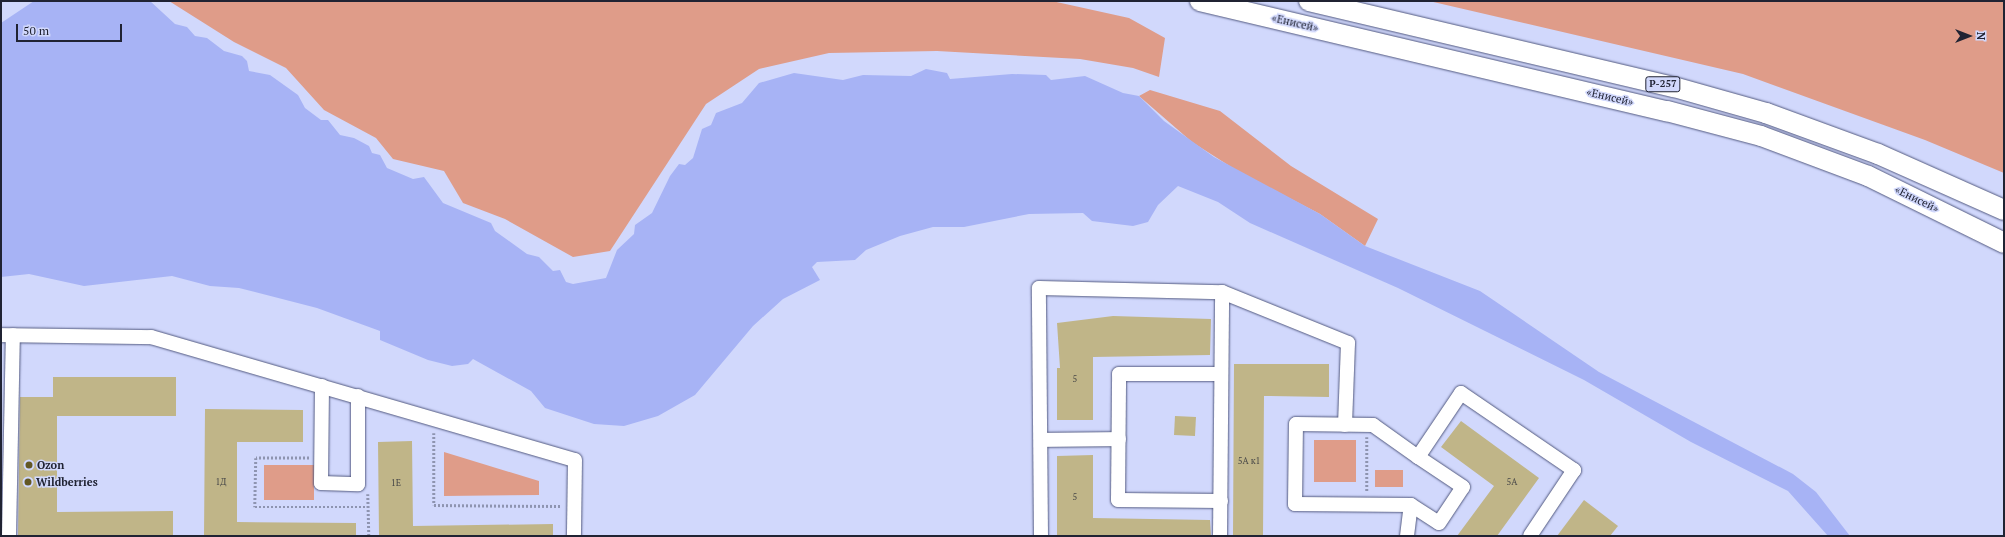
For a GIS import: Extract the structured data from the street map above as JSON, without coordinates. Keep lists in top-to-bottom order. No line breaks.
{"streets":{"highway":["«Енисей»","Р-257"]},"places":["Ozon","Wildberries"],"house_numbers":["5","5А к1","1Д","5А","1Е","5"],"scale_bar":"50 m","north":"right"}
